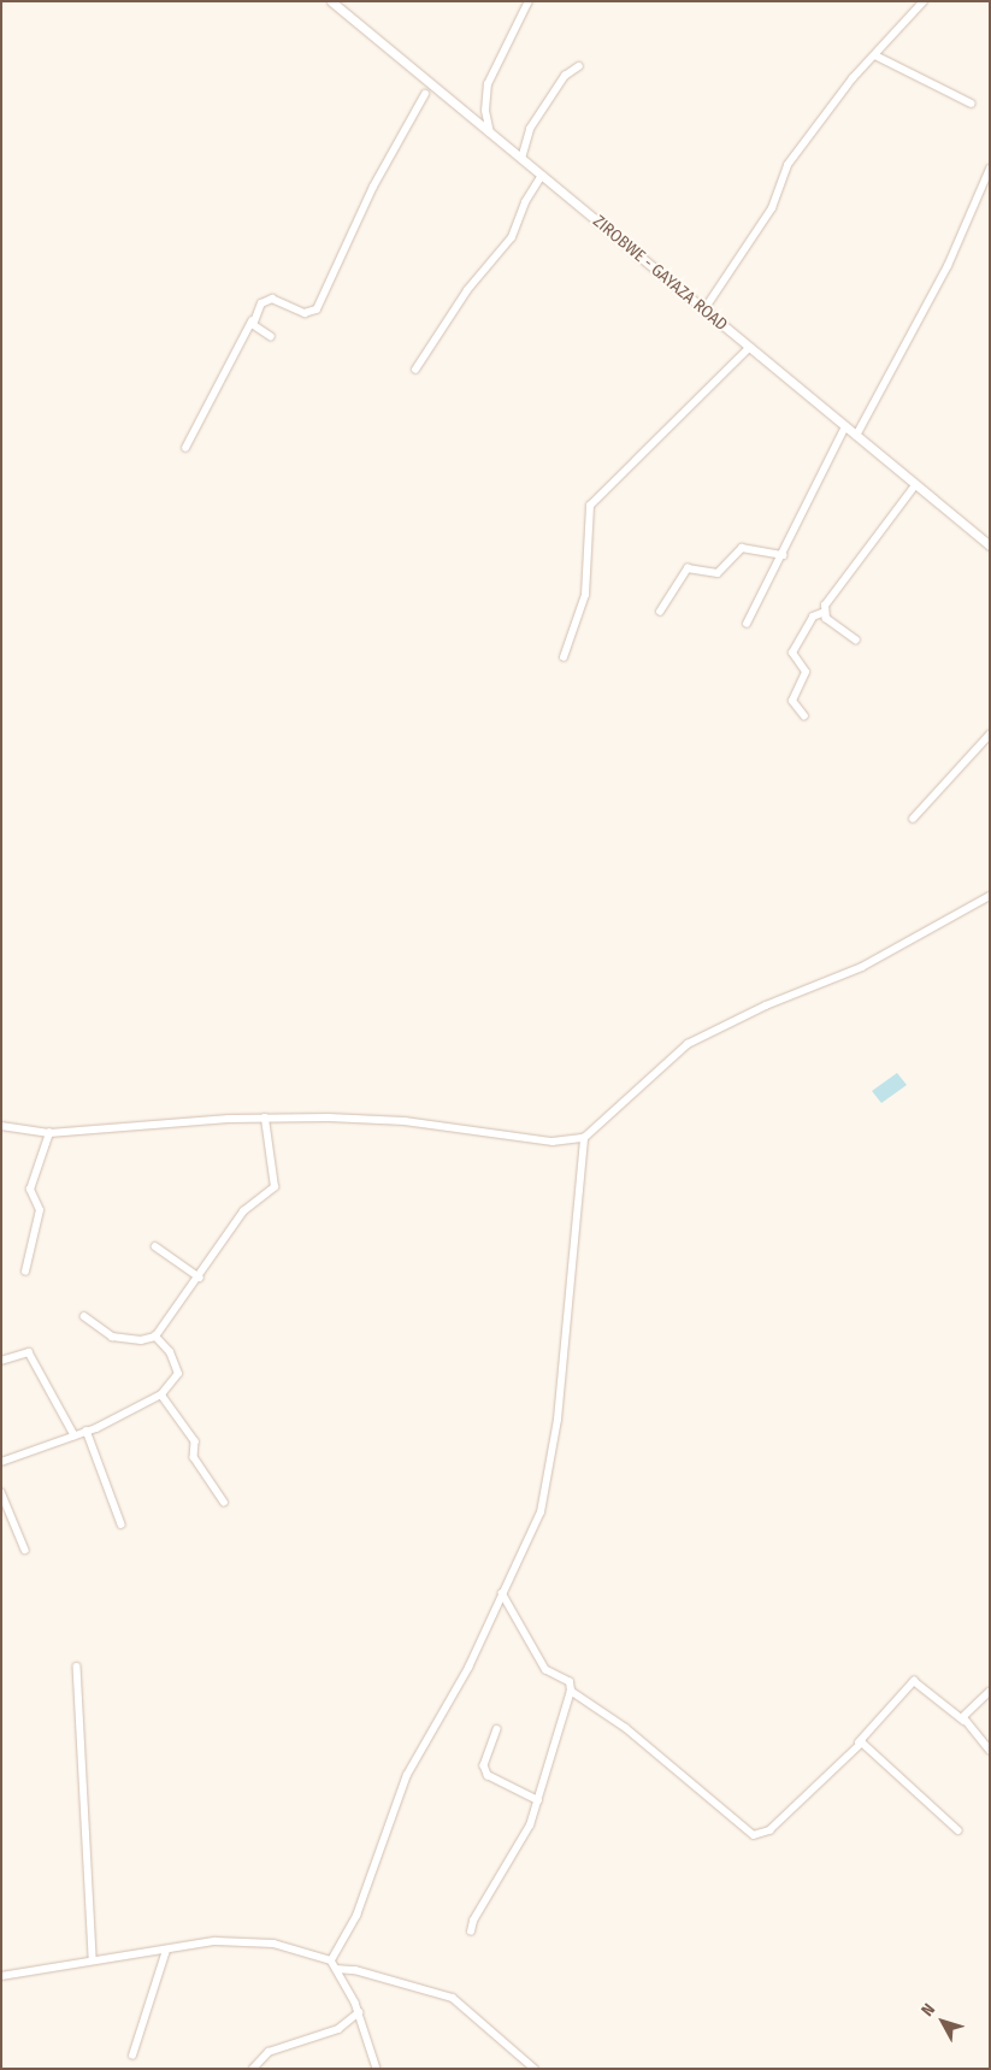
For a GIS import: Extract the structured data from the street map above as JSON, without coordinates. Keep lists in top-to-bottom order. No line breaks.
{"streets":{"street":["ZIROBWE - GAYAZA ROAD"]},"north":"top left"}
